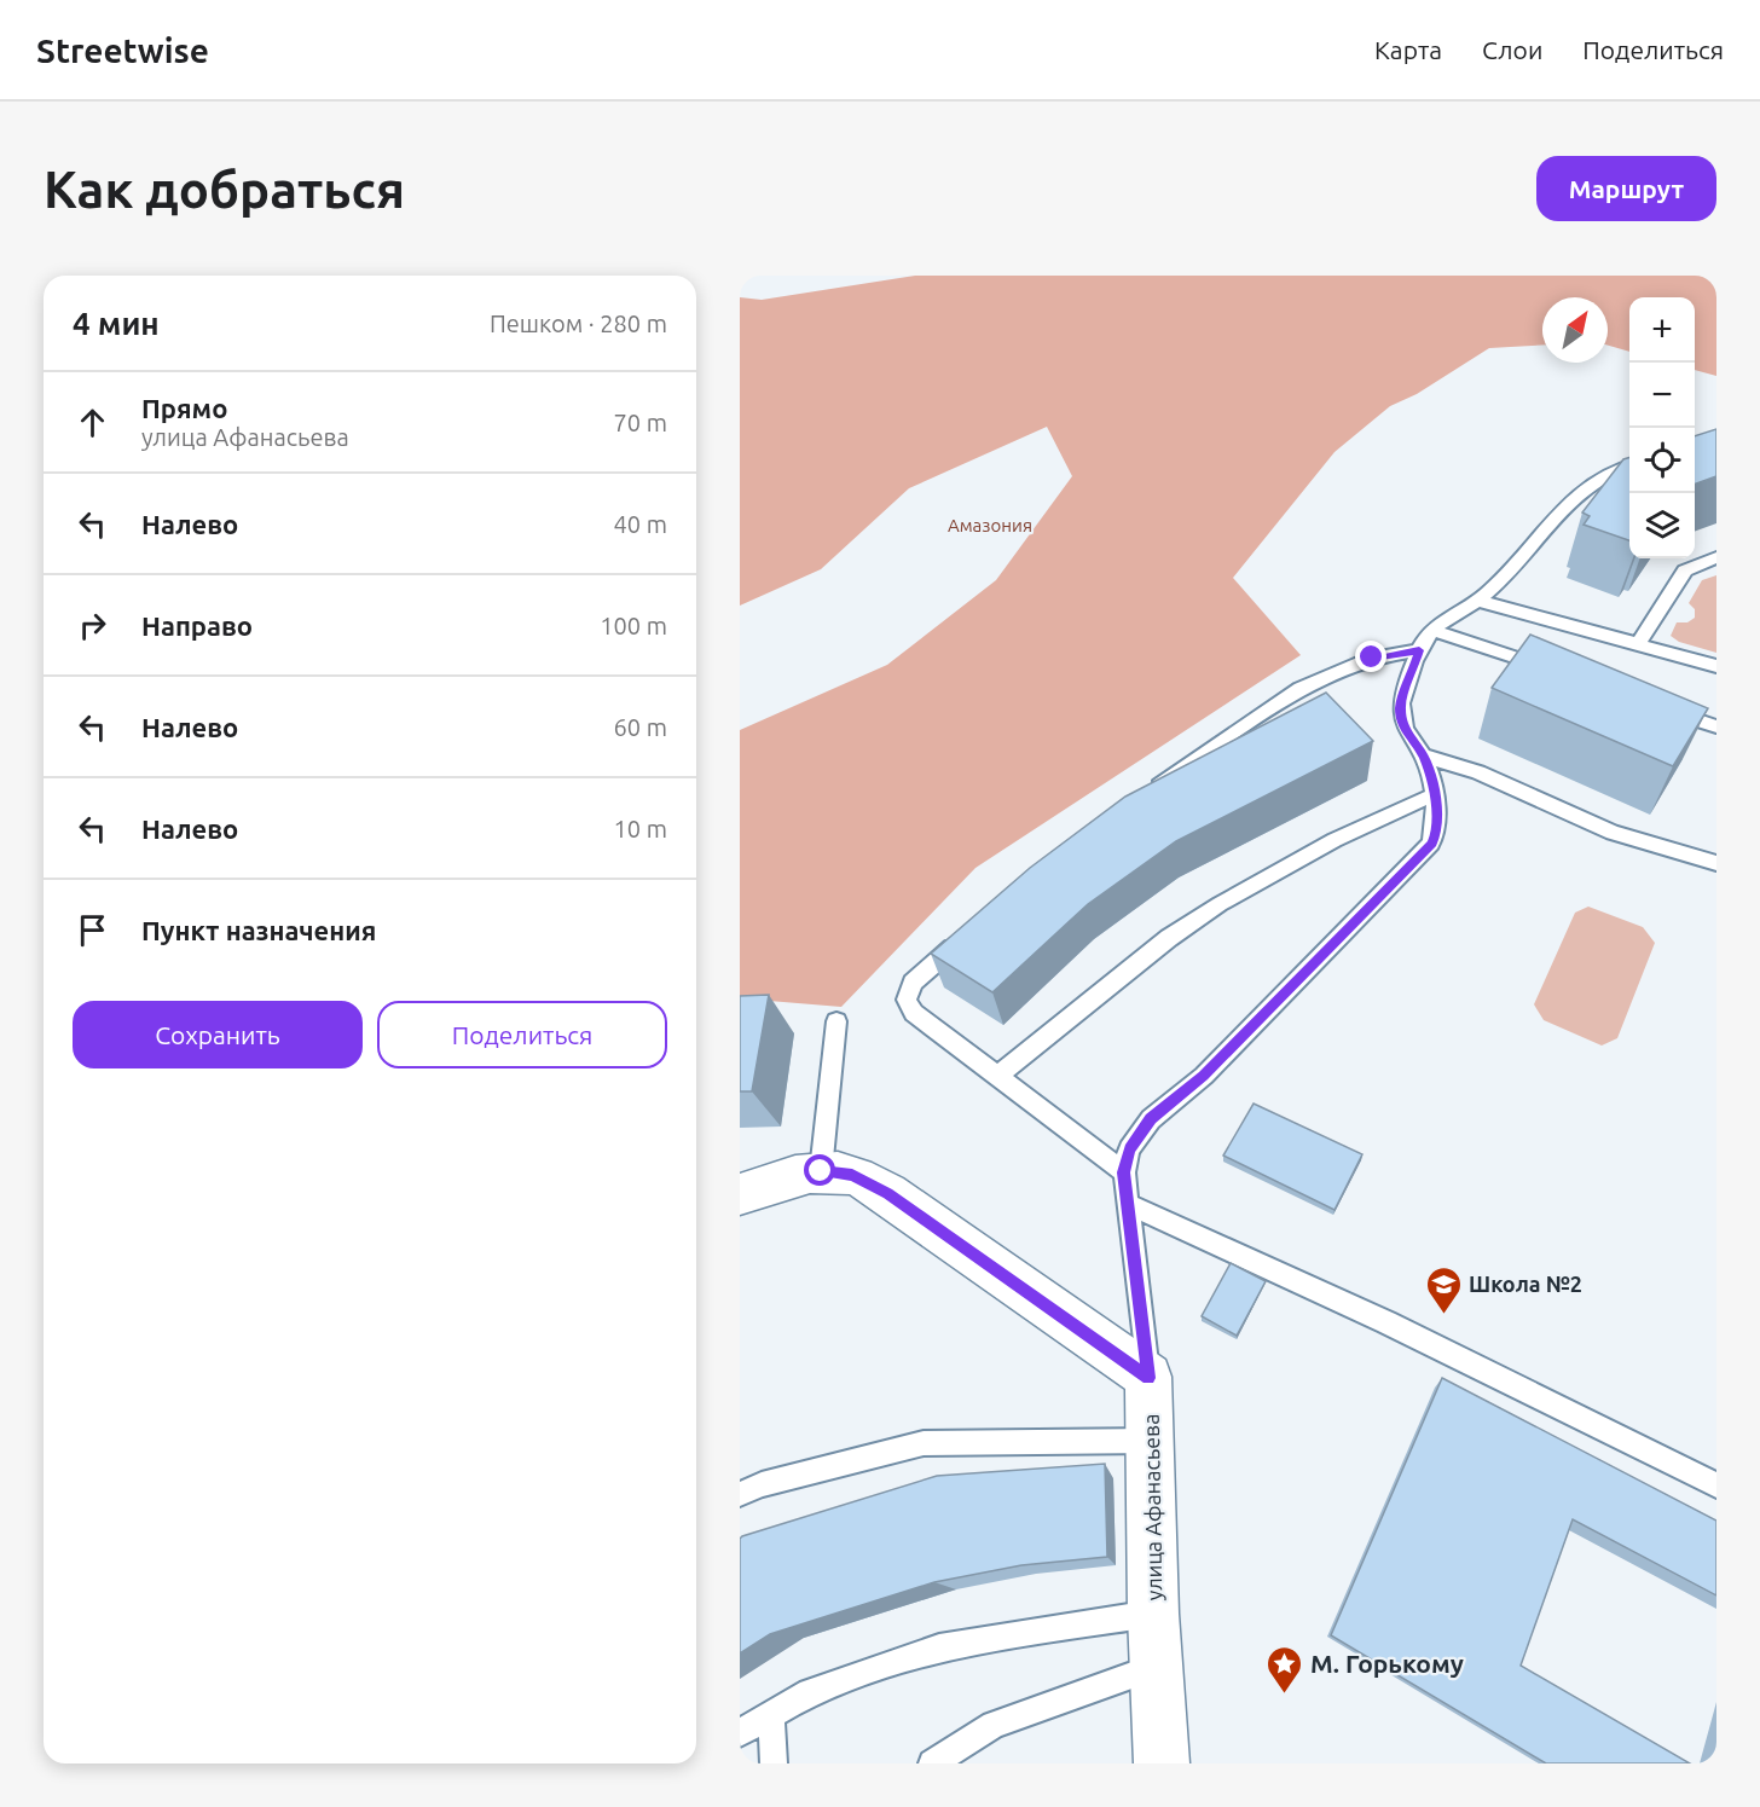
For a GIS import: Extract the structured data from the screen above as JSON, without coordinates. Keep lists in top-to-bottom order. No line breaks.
{"streets":{"street":["улица Афанасьева"]},"parks":["Амазония"],"places":{"school or university":["Школа №2"],"place":["М. Горькому"]},"north":"top right","page":{"header":"Streetwise","nav":["Карта","Слои","Поделиться"],"buttons":["Маршрут",["Сохранить","Поделиться"]],"title":"Как добраться","heading":["4 мин","Пешком · 280 m"],"map_buttons":["+","−"],"list":[["Прямо","улица Афанасьева","70 m"],["Налево","40 m"],["Направо","100 m"],["Налево","60 m"],["Налево","10 m"],"Пункт назначения"]}}
